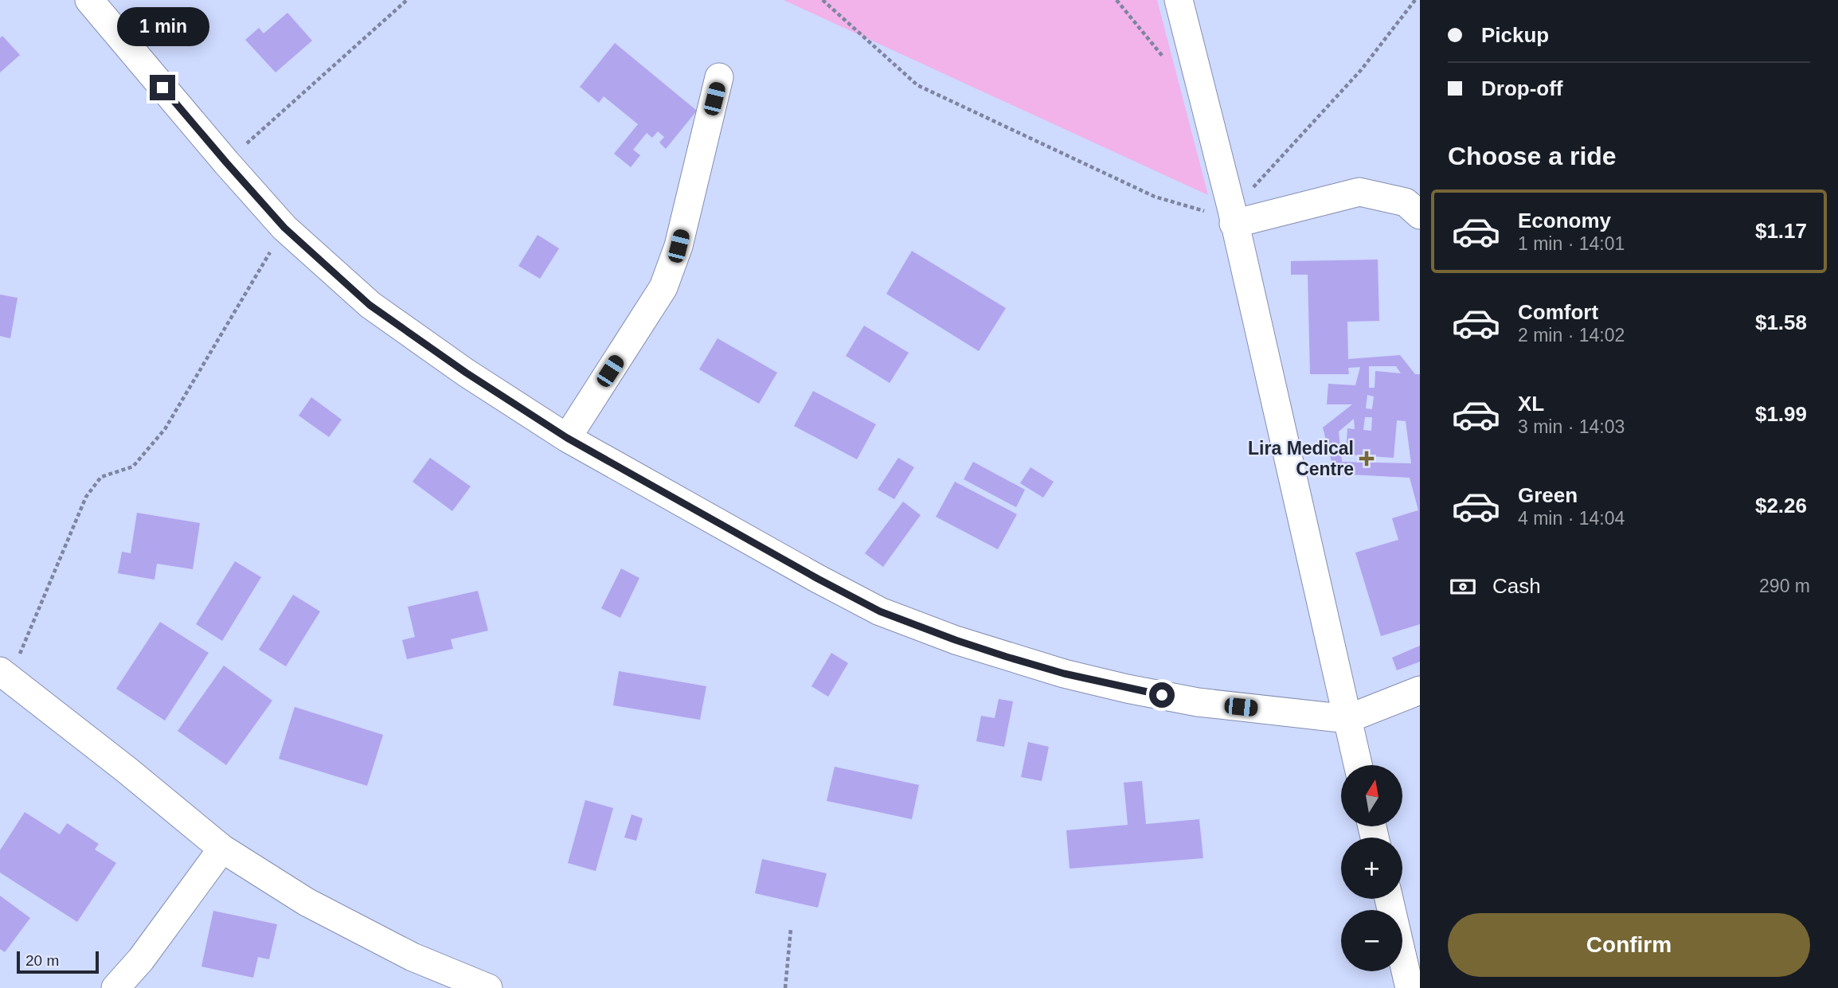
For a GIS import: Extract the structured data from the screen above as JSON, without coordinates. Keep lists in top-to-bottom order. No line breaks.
{"places":{"health":["Lira Medical Centre"]},"scale_bar":"20 m","north":"top","page":{"banner":["Pickup","Drop-off"],"bubble":"1 min","heading":"Choose a ride","list":[{"name":"Economy","note":"1 min · 14:01","value":"$1.17"},{"name":"Comfort","note":"2 min · 14:02","value":"$1.58"},{"name":"XL","note":"3 min · 14:03","value":"$1.99"},{"name":"Green","note":"4 min · 14:04","value":"$2.26"}],"pay":["Cash","290 m"],"map_buttons":["+","−"],"buttons":"Confirm","scale":"20 m"}}
